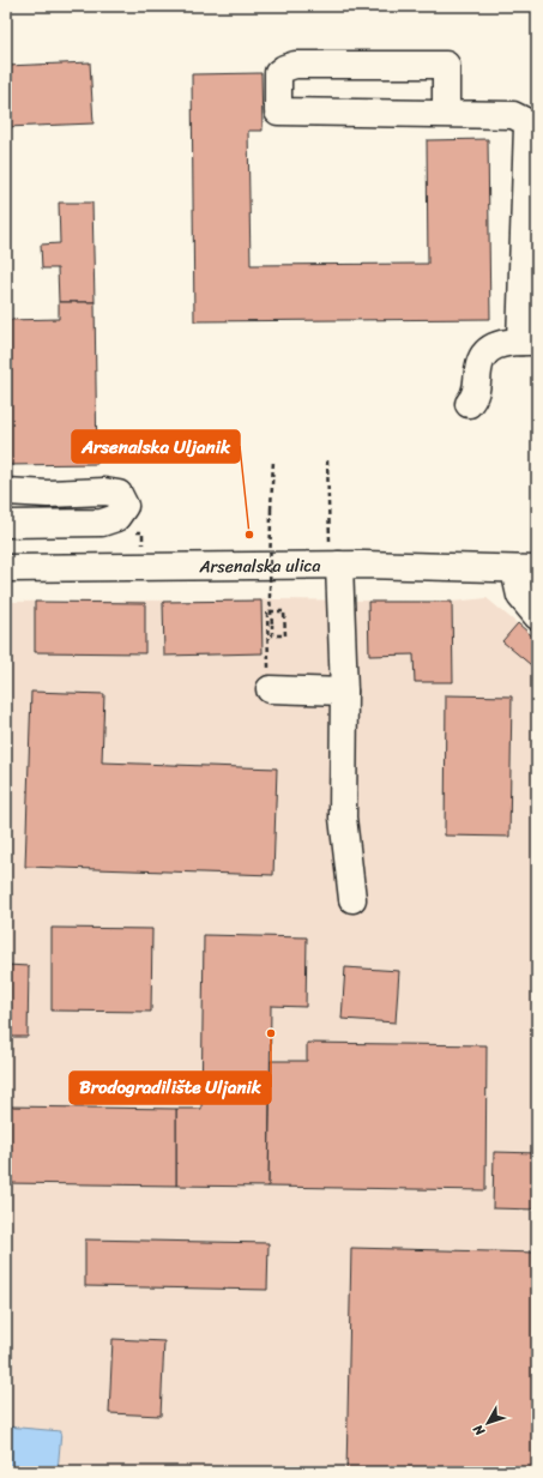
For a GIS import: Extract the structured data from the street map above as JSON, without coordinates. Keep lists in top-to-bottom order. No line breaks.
{"streets":{"main road":["Arsenalska ulica"]},"places":["Arsenalska Uljanik","Brodogradilište Uljanik"],"north":"bottom left"}
